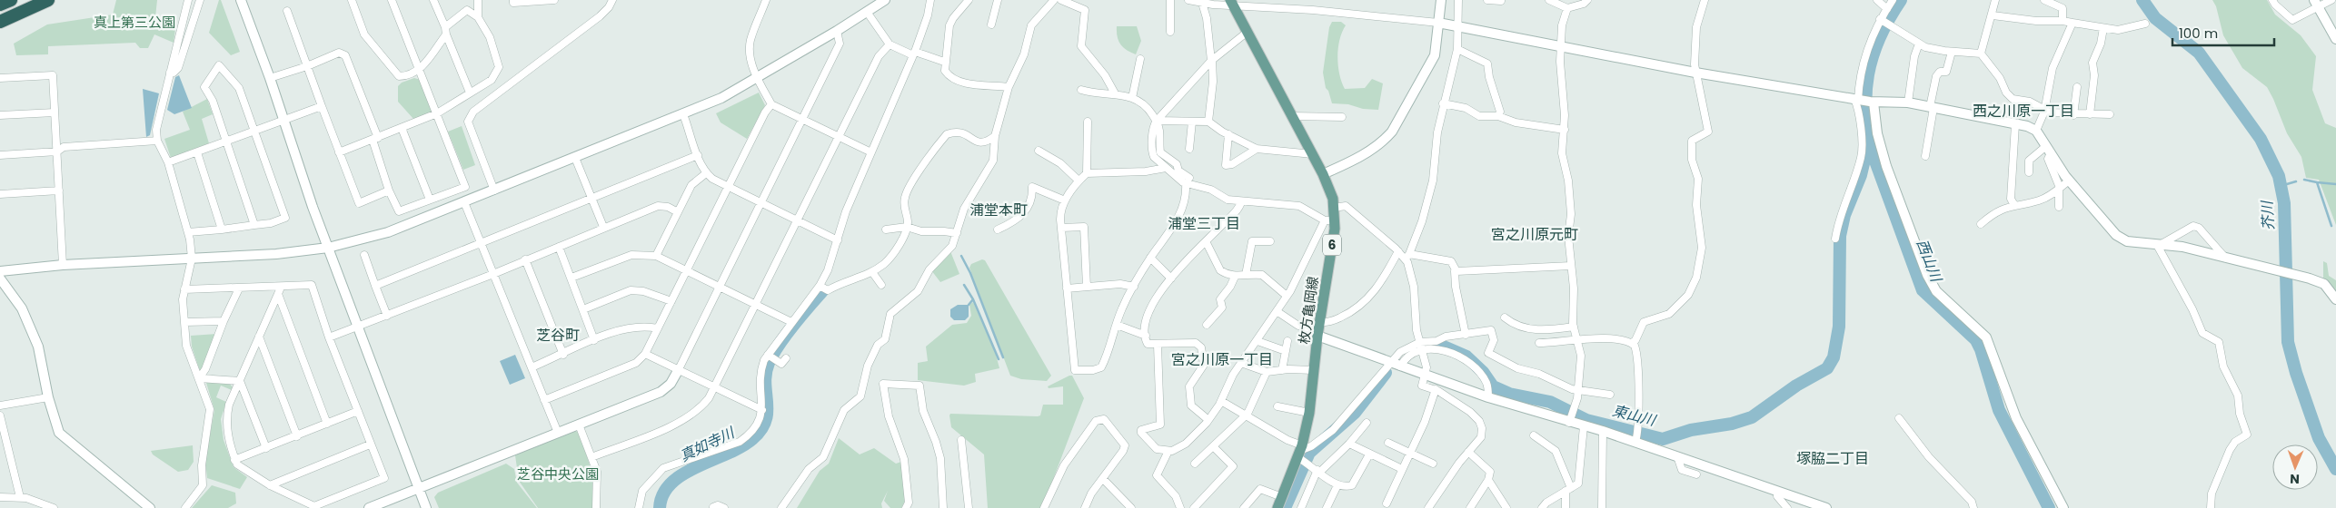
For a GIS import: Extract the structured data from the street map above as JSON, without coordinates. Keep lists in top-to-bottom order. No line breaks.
{"streets":{"main road":["6","枚方亀岡線"]},"districts":["西之川原一丁目","浦堂本町","浦堂三丁目","宮之川原元町","芝谷町","宮之川原一丁目","塚脇二丁目"],"water":["芥川","西山川","東山川","真如寺川"],"parks":["真上第三公園","芝谷中央公園"],"scale_bar":"100 m","north":"bottom"}
